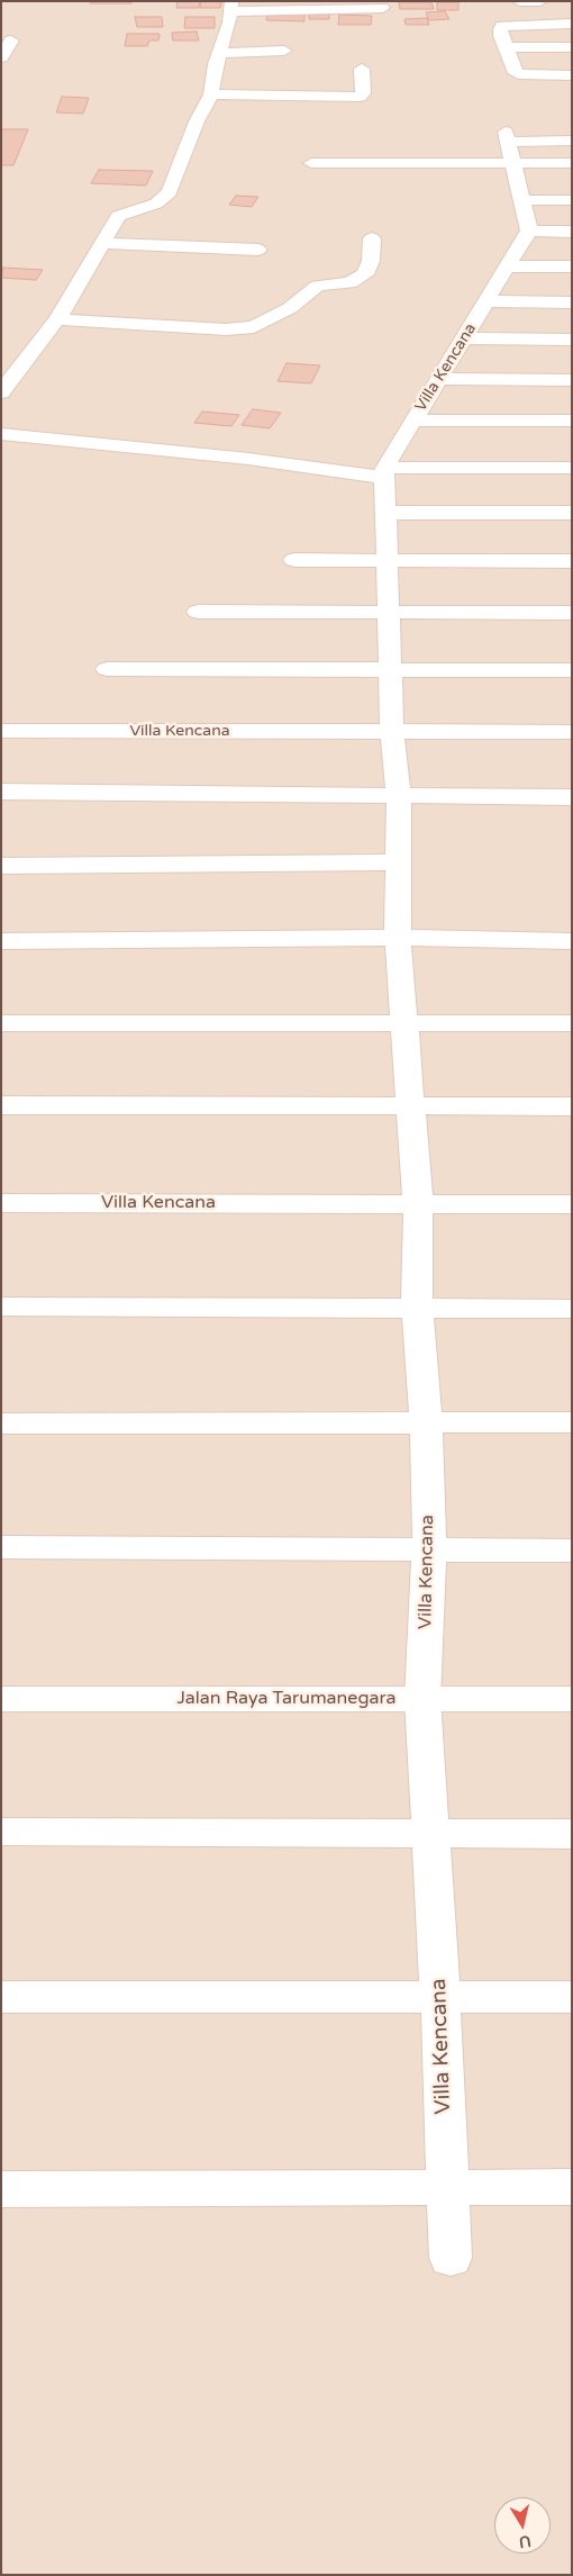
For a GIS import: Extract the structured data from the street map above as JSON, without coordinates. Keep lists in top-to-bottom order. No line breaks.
{"streets":{"street":["Villa Kencana","Jalan Raya Tarumanegara"]},"crossings":[["Villa Kencana","Jalan Raya Tarumanegara"]],"north":"bottom"}
